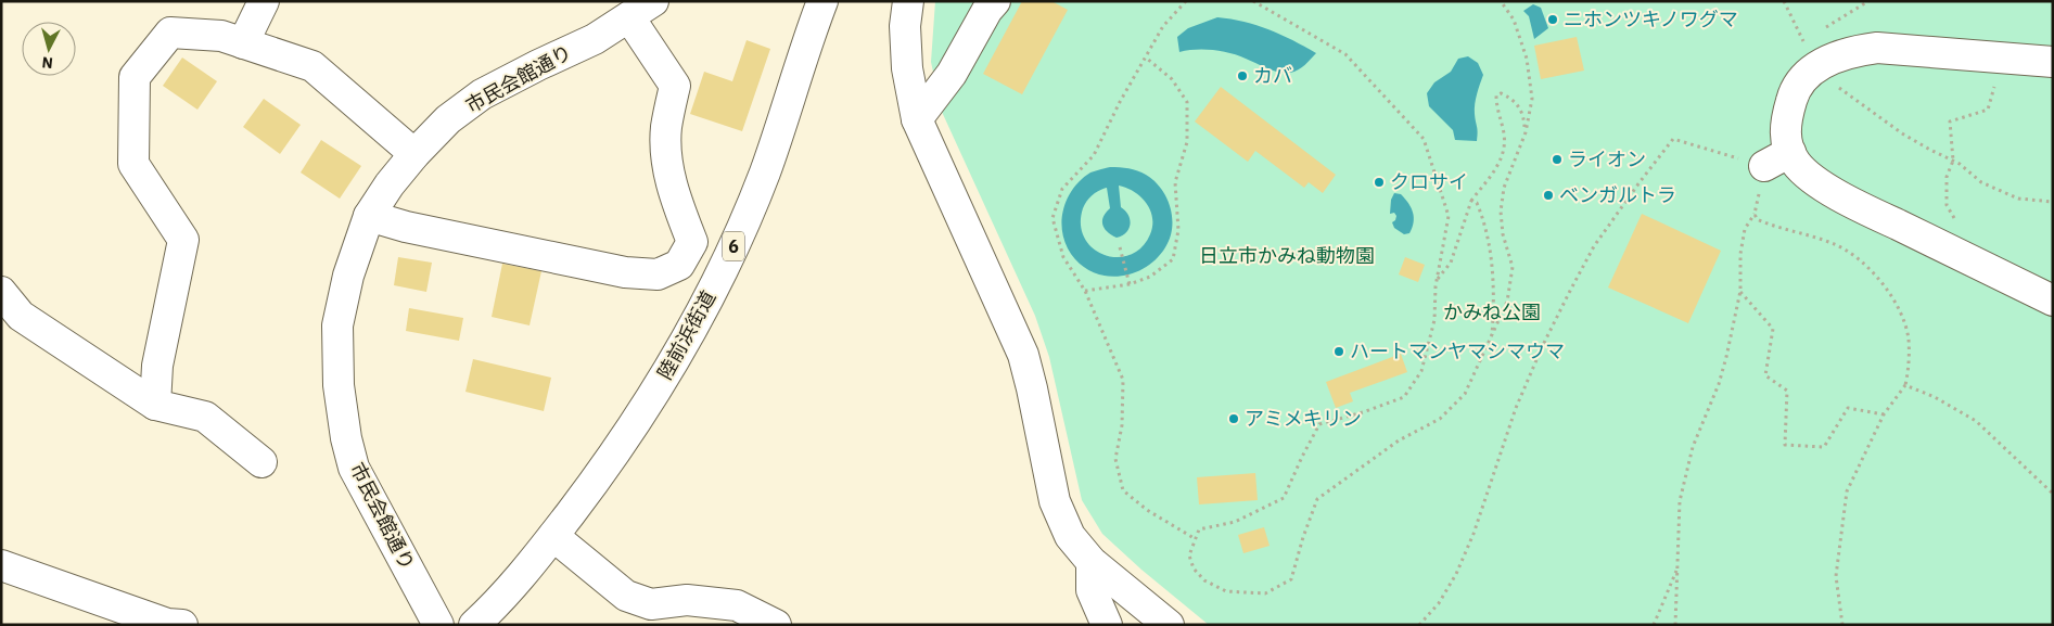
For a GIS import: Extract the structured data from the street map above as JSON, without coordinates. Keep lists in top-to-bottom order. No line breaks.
{"streets":{"main road":["市民会館通り","6","陸前浜街道"]},"parks":["日立市かみね動物園","かみね公園"],"places":["ニホンツキノワグマ","カバ","ライオン","クロサイ","ベンガルトラ","ハートマンヤマシマウマ","アミメキリン"],"north":"bottom"}
